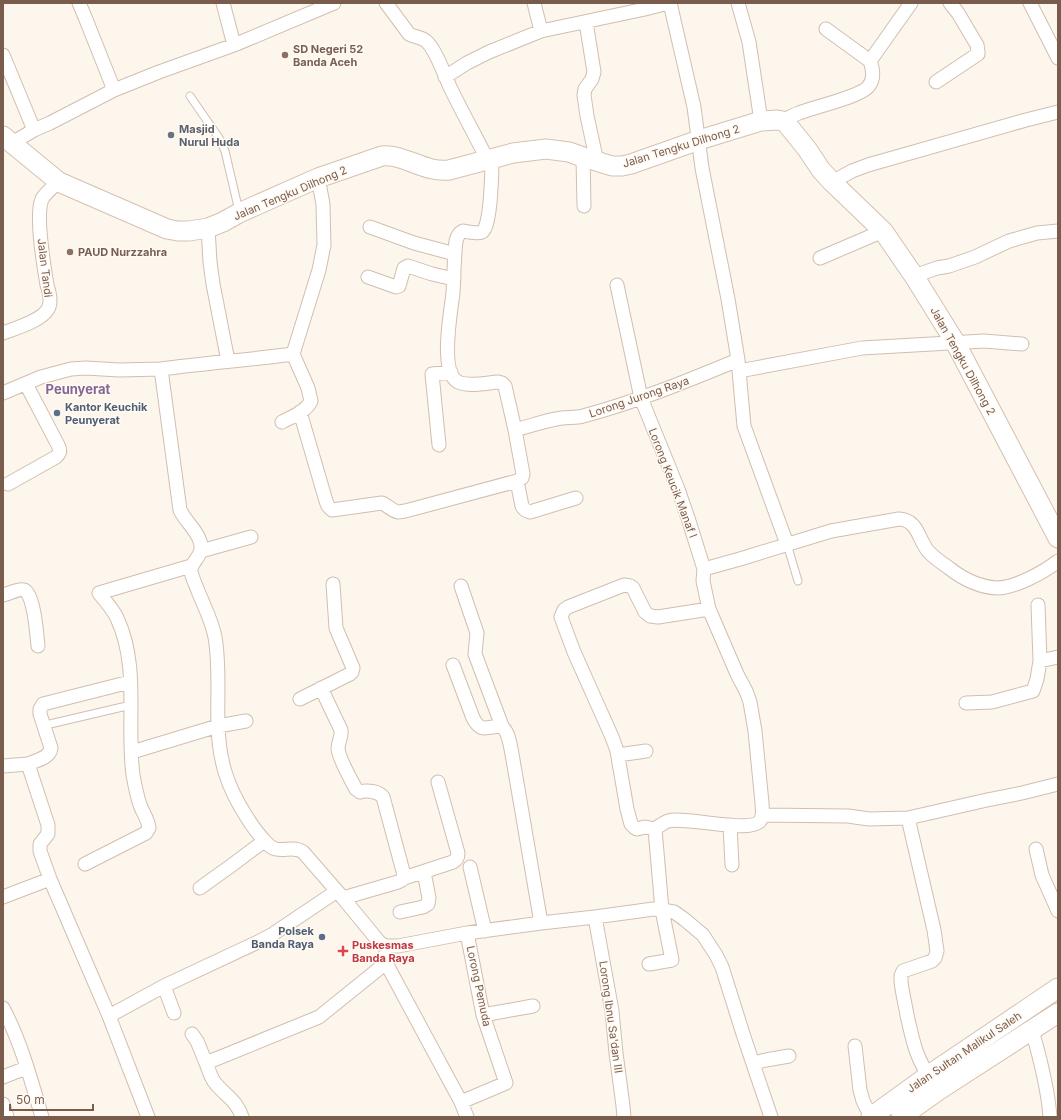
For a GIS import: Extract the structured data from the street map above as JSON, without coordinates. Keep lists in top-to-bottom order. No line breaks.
{"streets":{"street":["Jalan Tengku Dilhong 2","Jalan Tandi","Lorong Jurong Raya","Lorong Keucik Manaf I","Lorong Pemuda","Lorong Ibnu Sa'dan III","Jalan Sultan Malikul Saleh"]},"crossings":[["Jalan Tengku Dilhong 2","Jalan Tandi"],["Jalan Tengku Dilhong 2","Lorong Jurong Raya"],["Lorong Jurong Raya","Lorong Keucik Manaf I"]],"districts":["Peunyerat"],"places":{"other":["SD Negeri 52 Banda Aceh","Masjid Nurul Huda","PAUD Nurzzahra","Kantor Keuchik Peunyerat","Polsek Banda Raya"],"health":["Puskesmas Banda Raya"]},"scale_bar":"50 m"}
